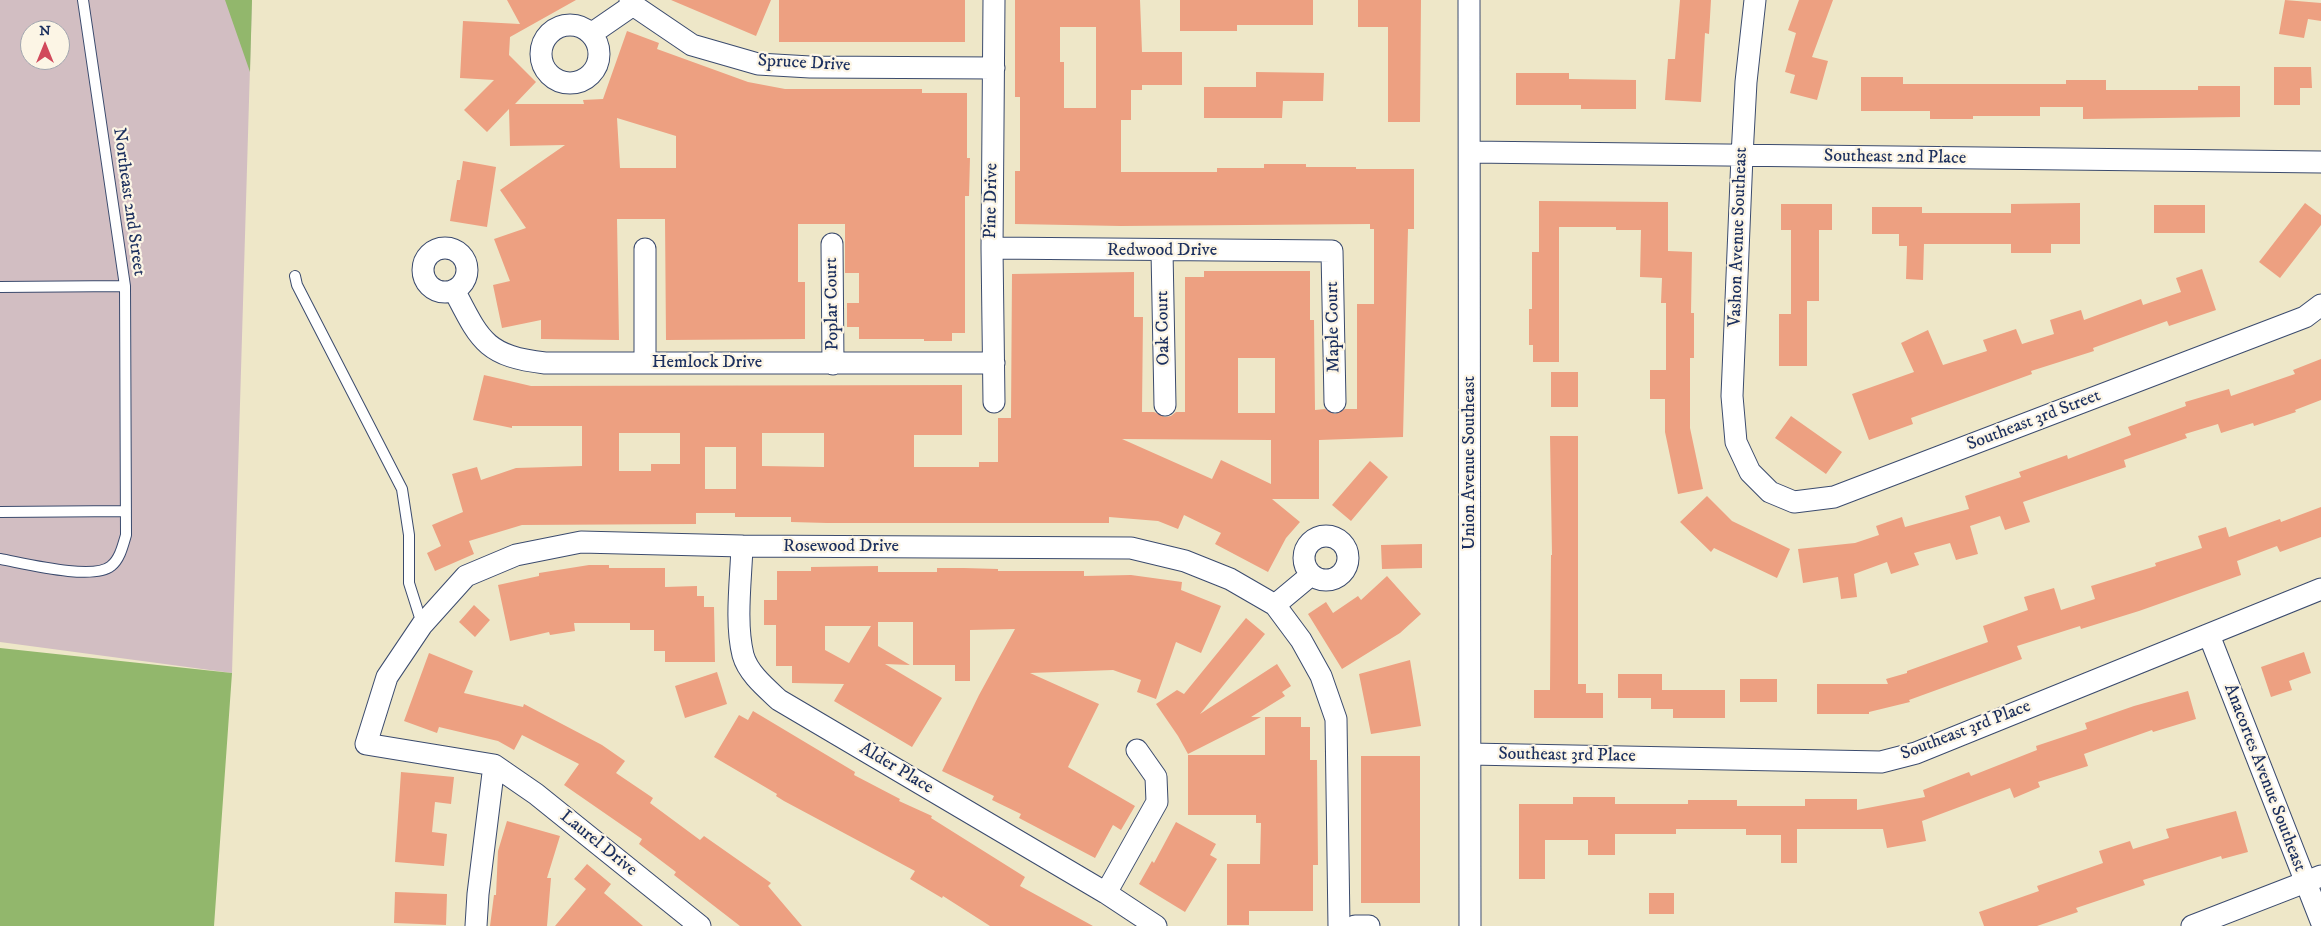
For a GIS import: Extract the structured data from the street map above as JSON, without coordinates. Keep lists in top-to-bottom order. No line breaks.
{"streets":{"street":["Spruce Drive","Southeast 2nd Place","Pine Drive","Vashon Avenue Southeast","Redwood Drive","Poplar Court","Maple Court","Oak Court","Hemlock Drive","Southeast 3rd Street","Union Avenue Southeast","Rosewood Drive","Southeast 3rd Place","Alder Place","Anacortes Avenue Southeast","Laurel Drive"],"lane":["Northeast 2nd Street"]},"crossings":[["Spruce Drive","Pine Drive"],["Southeast 2nd Place","Vashon Avenue Southeast"],["Southeast 2nd Place","Union Avenue Southeast"],["Pine Drive","Redwood Drive"],["Pine Drive","Hemlock Drive"],["Vashon Avenue Southeast","Southeast 3rd Street"],["Redwood Drive","Maple Court"],["Redwood Drive","Oak Court"],["Poplar Court","Hemlock Drive"],["Union Avenue Southeast","Southeast 3rd Place"],["Rosewood Drive","Alder Place"],["Rosewood Drive","Laurel Drive"],["Southeast 3rd Place","Anacortes Avenue Southeast"]],"north":"top"}
